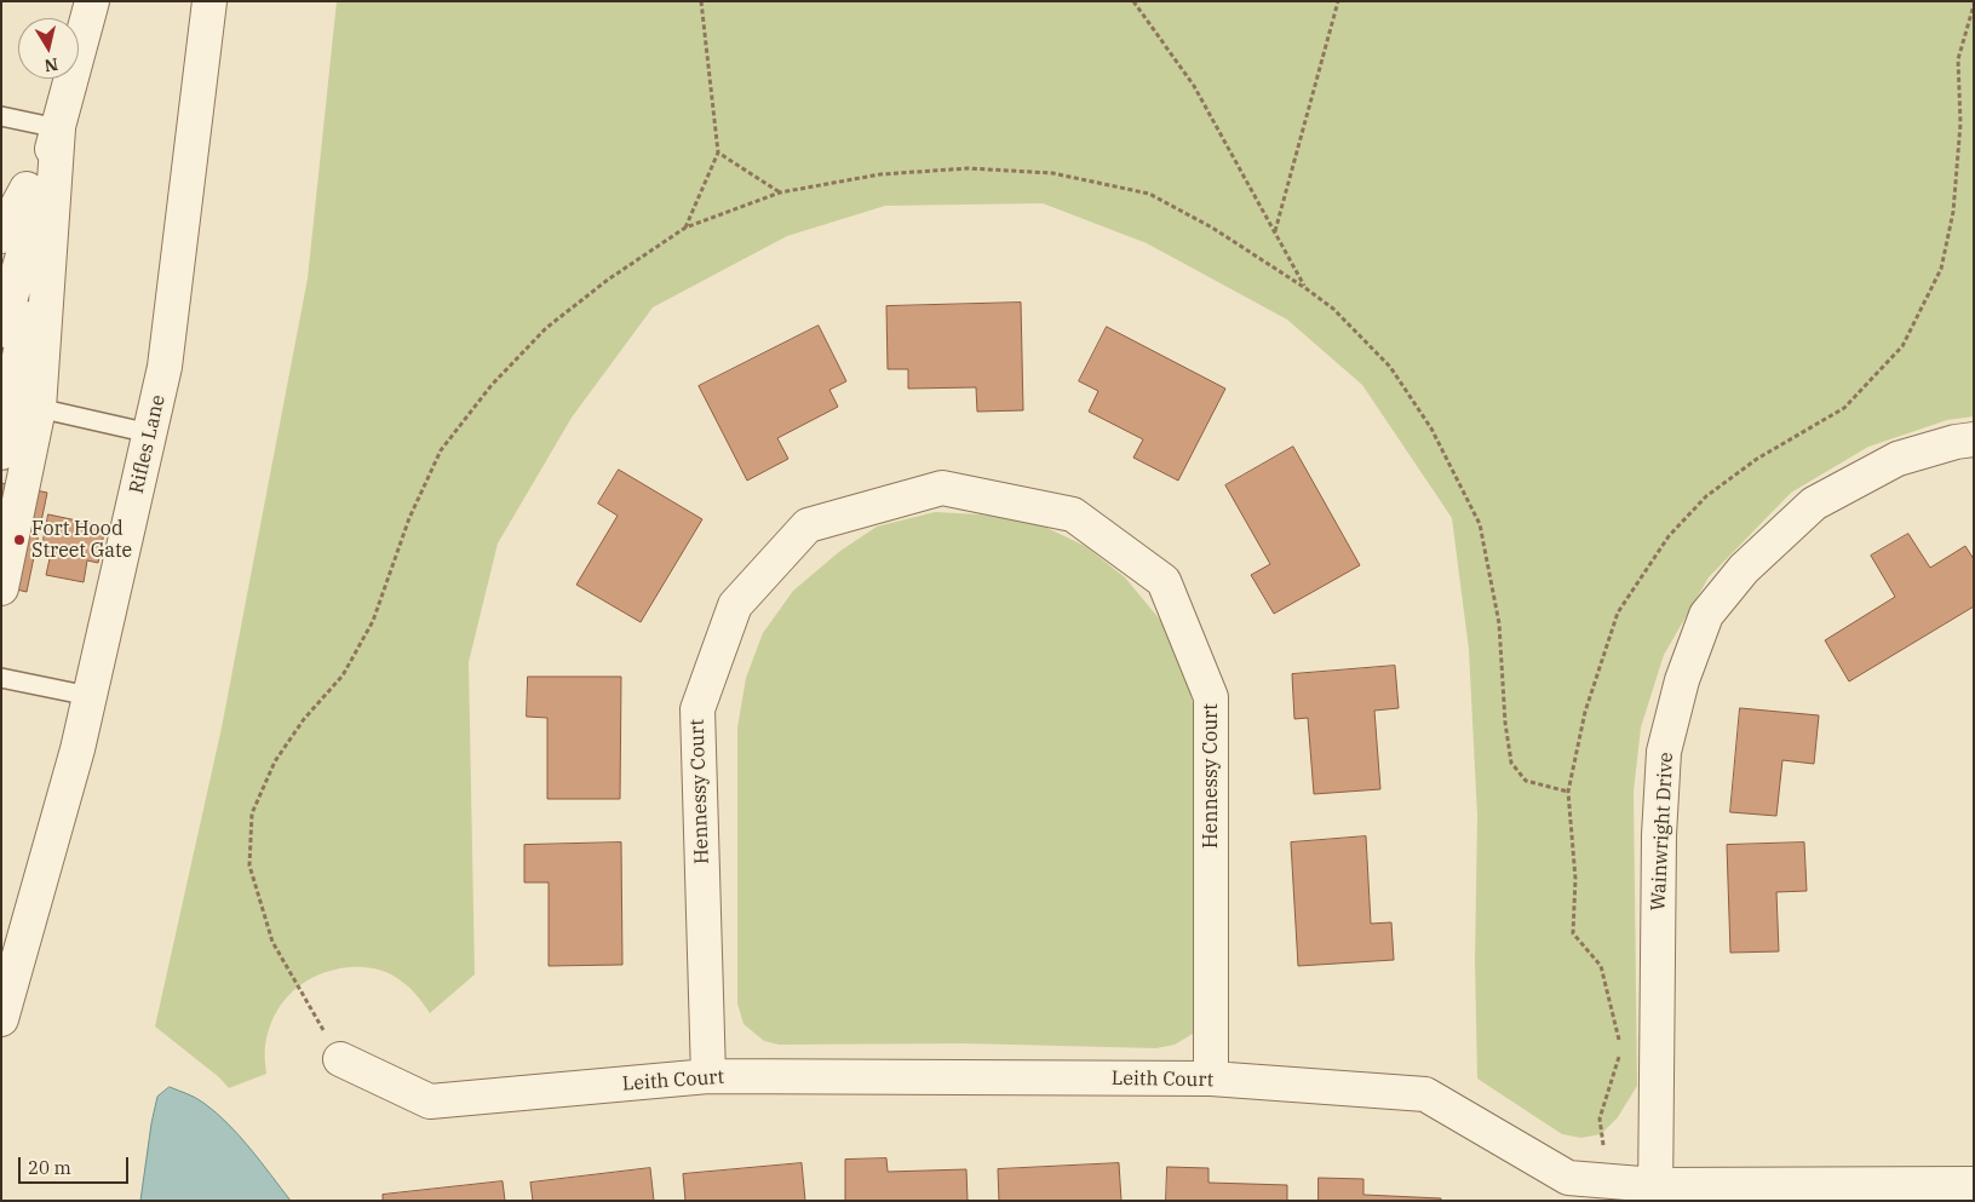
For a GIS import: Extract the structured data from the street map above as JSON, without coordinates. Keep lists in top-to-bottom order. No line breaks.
{"streets":{"street":["Rifles Lane","Hennessy Court","Wainwright Drive","Leith Court"]},"crossings":[["Hennessy Court","Leith Court"],["Wainwright Drive","Leith Court"]],"places":["Fort Hood Street Gate"],"scale_bar":"20 m","north":"bottom"}
